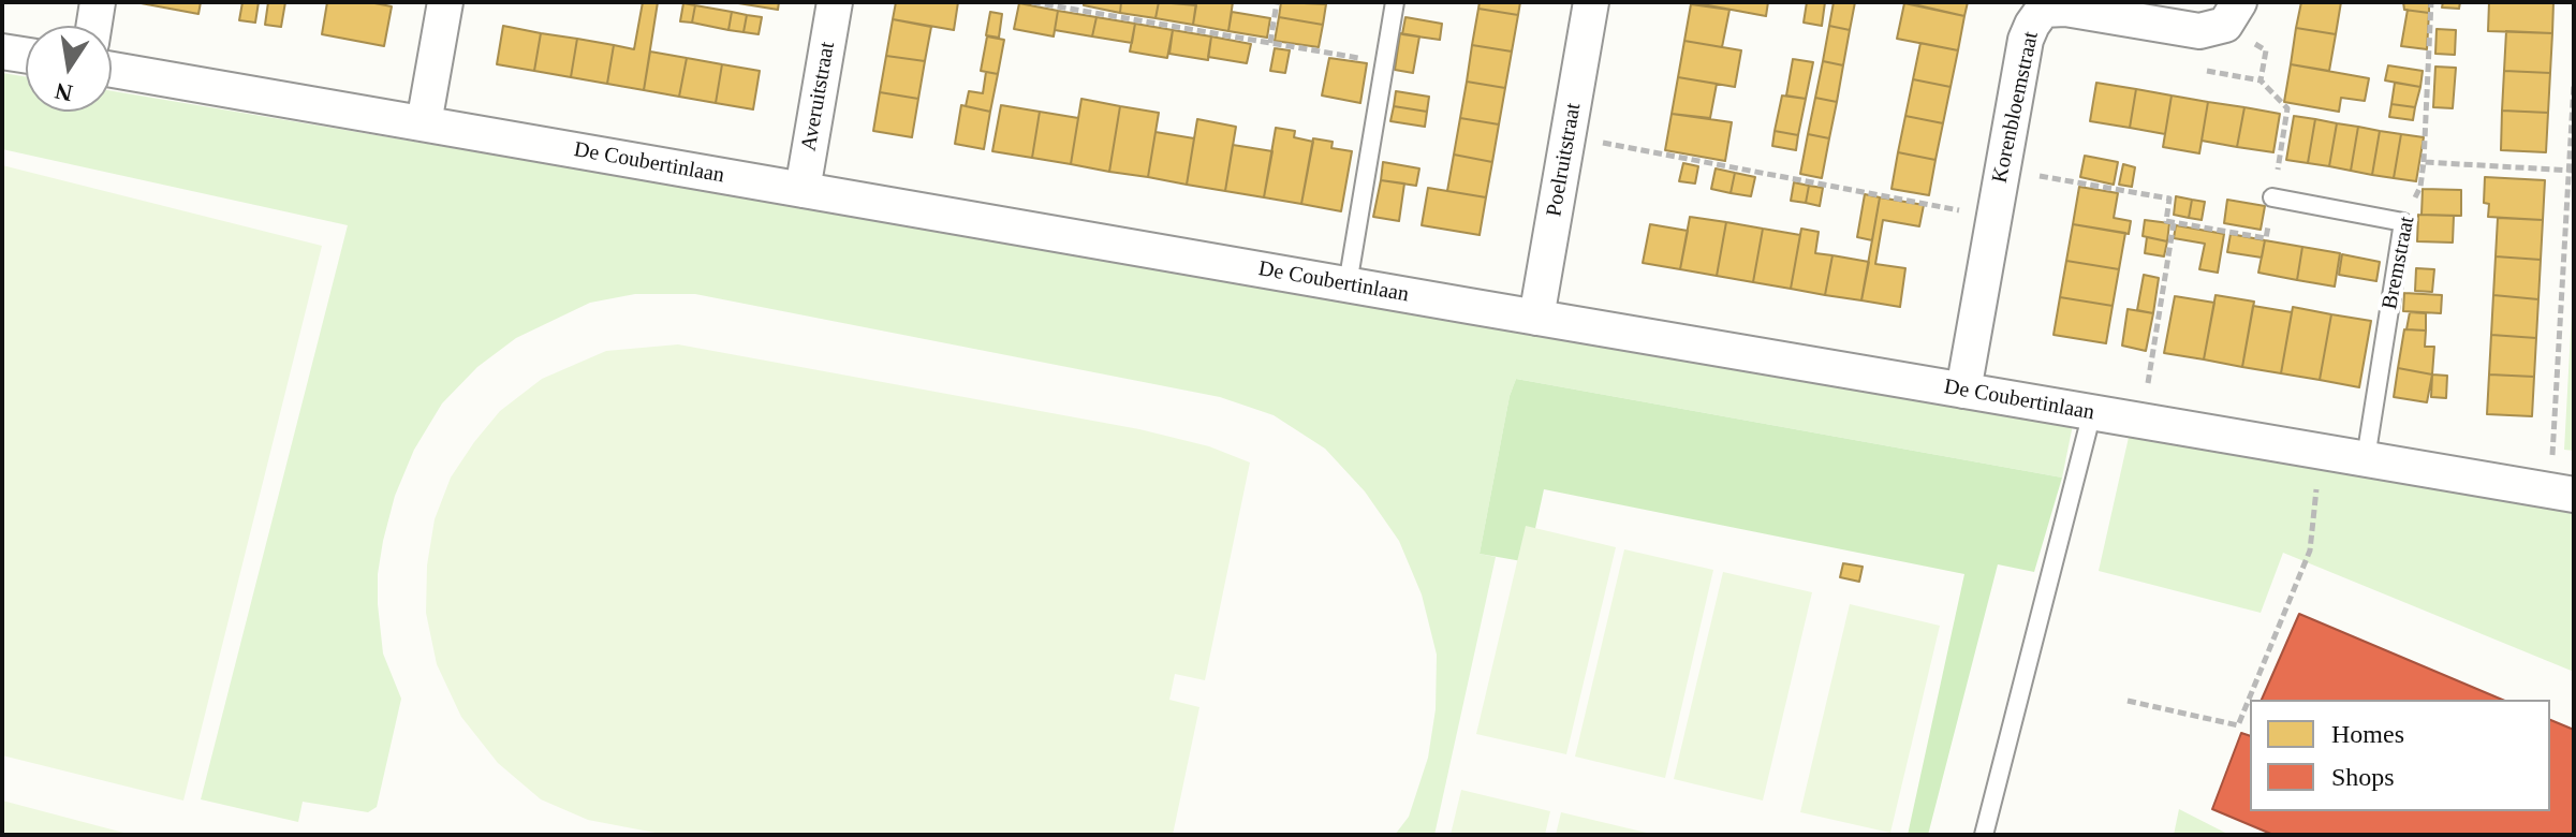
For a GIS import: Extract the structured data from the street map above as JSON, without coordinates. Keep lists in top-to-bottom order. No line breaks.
{"streets":{"street":["Averuitstraat","Korenbloemstraat","Poelruitstraat","De Coubertinlaan"],"lane":["Bremstraat"]},"crossings":[["Averuitstraat","De Coubertinlaan"],["Korenbloemstraat","De Coubertinlaan"],["Poelruitstraat","De Coubertinlaan"],["De Coubertinlaan","Bremstraat"]],"legend":["Homes","Shops"],"north":"bottom"}
